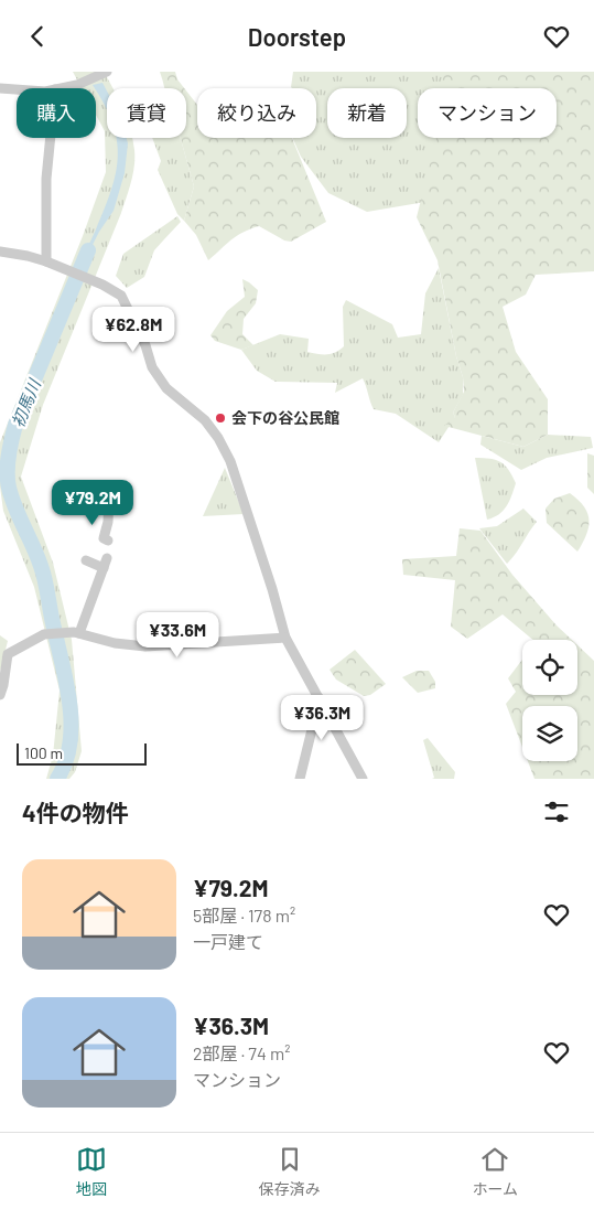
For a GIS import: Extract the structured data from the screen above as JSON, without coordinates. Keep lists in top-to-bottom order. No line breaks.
{"water":["初馬川"],"places":["会下の谷公民館"],"scale_bar":"100 m","page":{"header":"Doorstep","chip":["購入","賃貸","絞り込み","新着","マンション"],"price":["¥62.8M","¥79.2M","¥33.6M","¥36.3M"],"scale":"100 m","heading":"4件の物件","list":[{"name":"¥79.2M","note":"5部屋 · 178 m² · 一戸建て"},{"name":"¥36.3M","note":"2部屋 · 74 m² · マンション"}],"tabs":["地図","保存済み","ホーム"]}}
